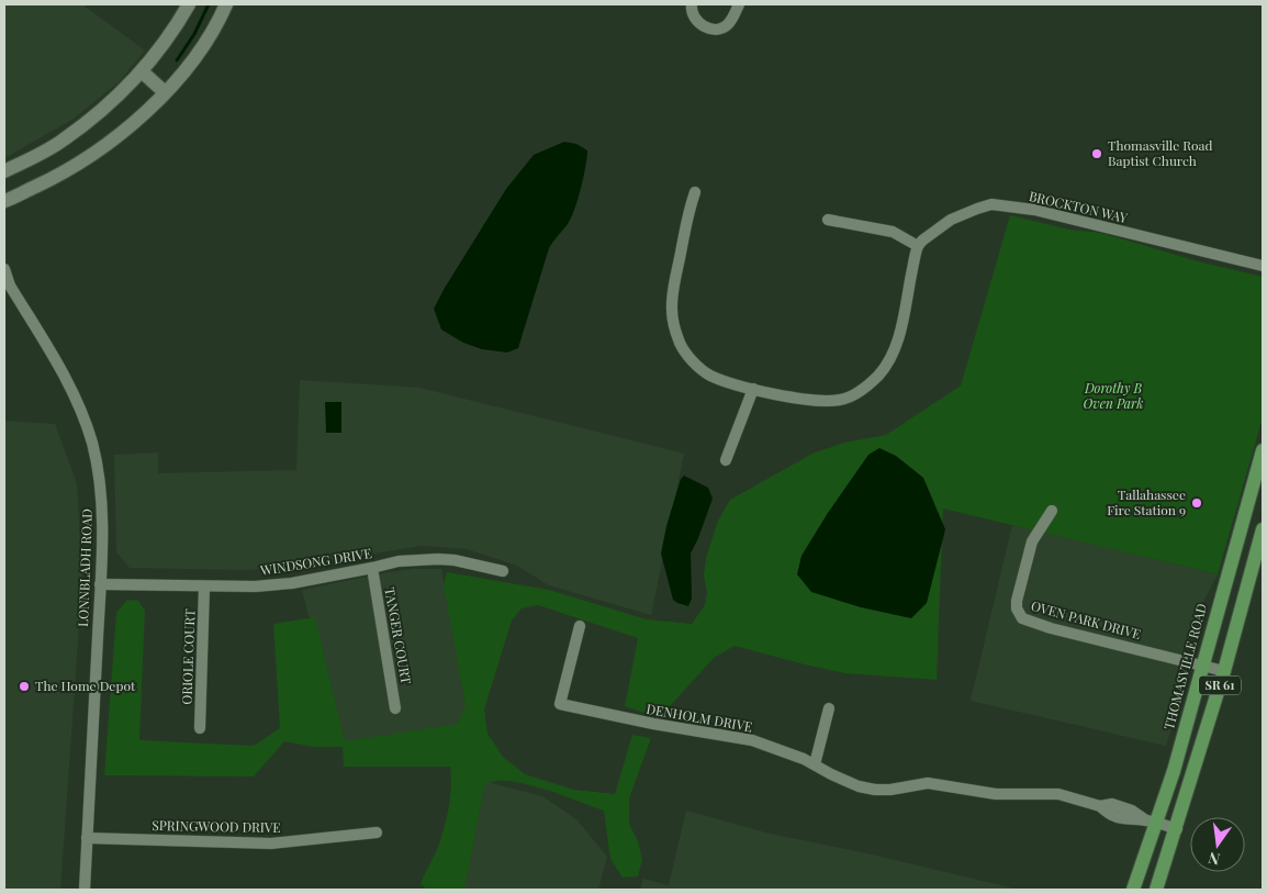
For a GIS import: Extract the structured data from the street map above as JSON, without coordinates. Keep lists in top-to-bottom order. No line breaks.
{"streets":{"main road":["THOMASVILLE ROAD","SR 61"],"street":["BROCKTON WAY","WINDSONG DRIVE","LONNBLADH ROAD","OVEN PARK DRIVE","TANGER COURT","ORIOLE COURT","DENHOLM DRIVE","SPRINGWOOD DRIVE"]},"crossings":[["WINDSONG DRIVE","LONNBLADH ROAD"],["WINDSONG DRIVE","TANGER COURT"],["WINDSONG DRIVE","ORIOLE COURT"],["LONNBLADH ROAD","SPRINGWOOD DRIVE"],["OVEN PARK DRIVE","THOMASVILLE ROAD"],["OVEN PARK DRIVE","SR 61"],["THOMASVILLE ROAD","DENHOLM DRIVE"],["SR 61","DENHOLM DRIVE"]],"parks":["Dorothy B Oven Park"],"places":["Thomasville Road Baptist Church","Tallahassee Fire Station 9","The Home Depot"],"north":"bottom"}
